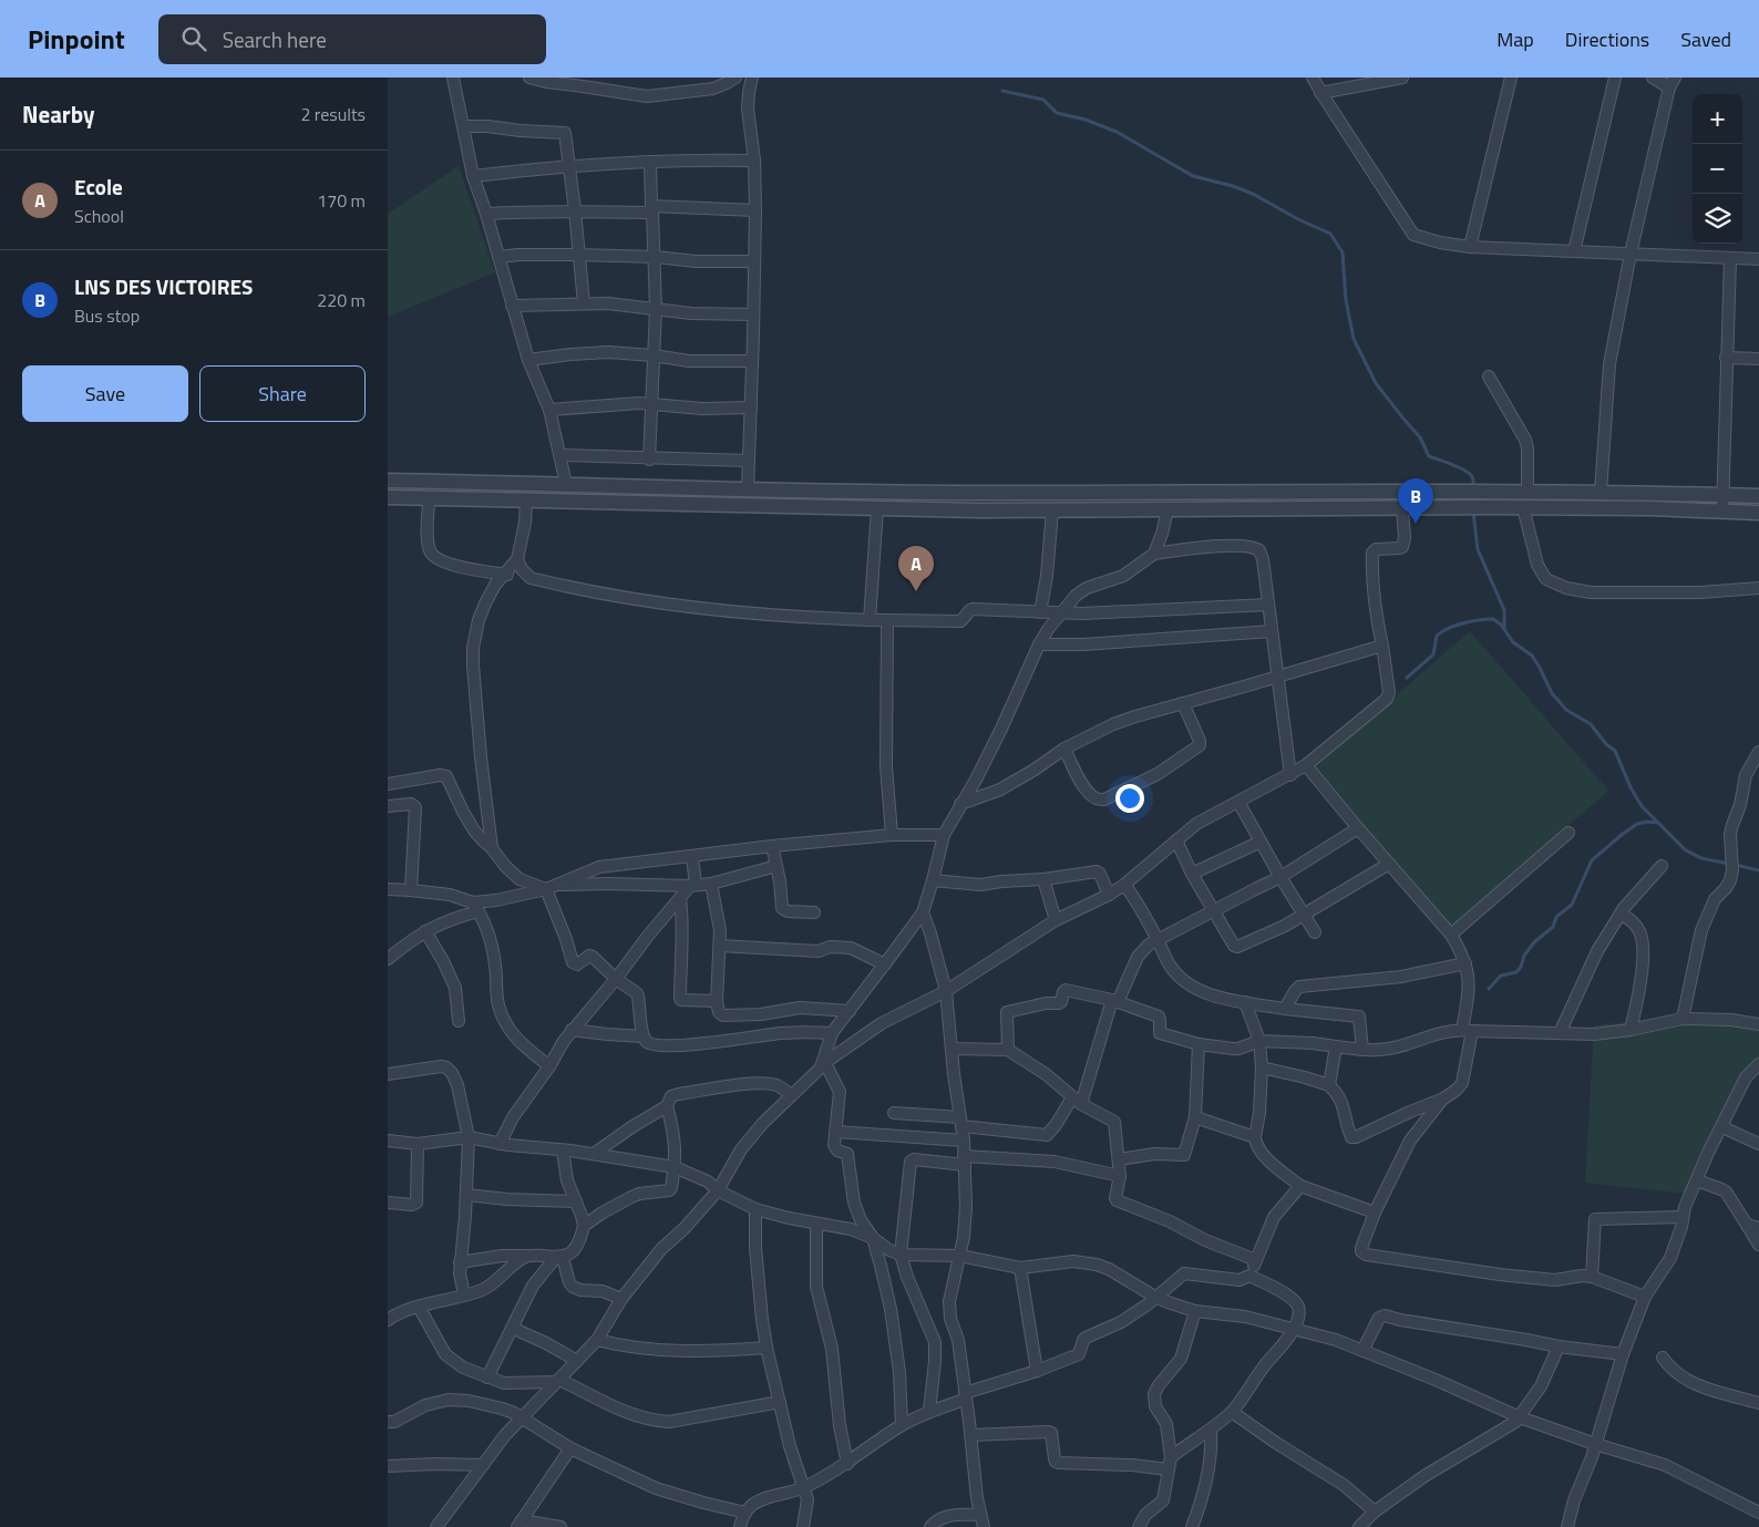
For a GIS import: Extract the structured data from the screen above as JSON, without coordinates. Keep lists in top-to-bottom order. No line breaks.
{"page":{"header":"Pinpoint","search":"Search here","nav":["Map","Directions","Saved"],"heading":["Nearby","2 results"],"map_buttons":["+","−"],"list":[{"mark":"A","name":"Ecole","note":"School","value":"170 m"},{"mark":"B","name":"LNS DES VICTOIRES","note":"Bus stop","value":"220 m"}],"buttons":["Save","Share"],"pins":["B","A"]}}
